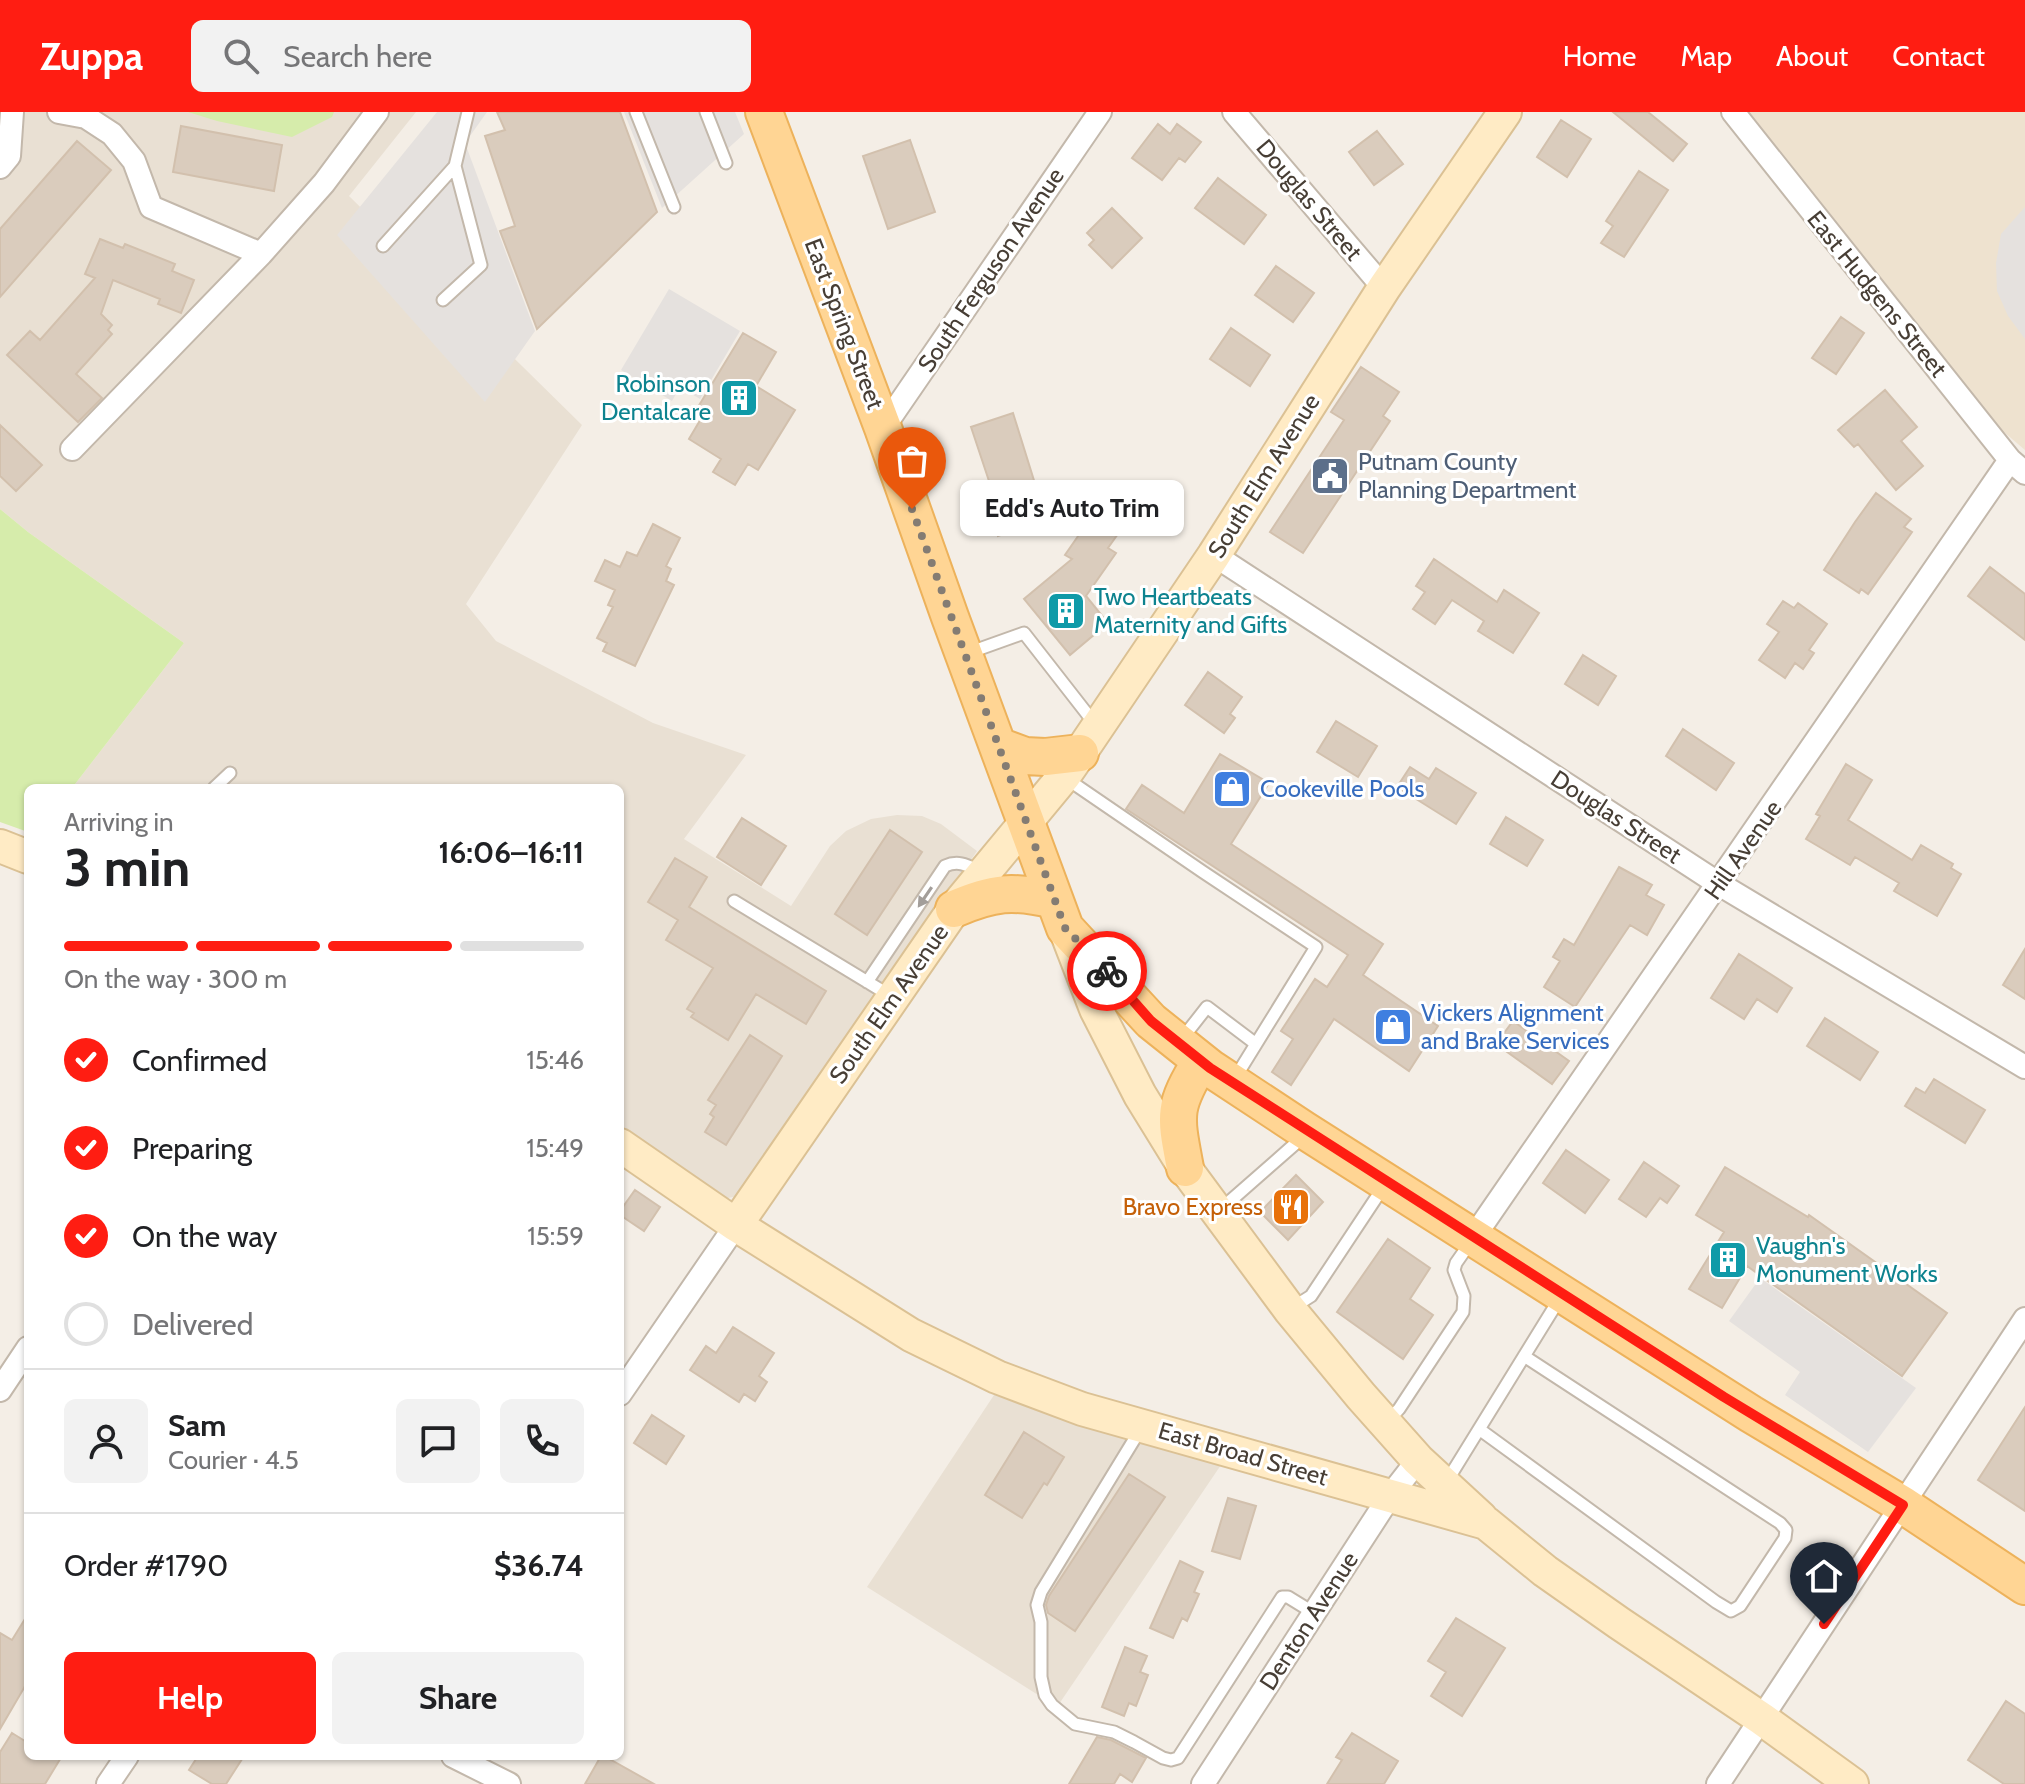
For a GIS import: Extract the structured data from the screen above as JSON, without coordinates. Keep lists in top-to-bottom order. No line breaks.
{"streets":{"main road":["East Spring Street"],"street":["Douglas Street","South Ferguson Avenue","East Hudgens Street","South Elm Avenue","Hill Avenue","East Broad Street","Denton Avenue"]},"crossings":[["Douglas Street","South Elm Avenue"],["Douglas Street","Hill Avenue"],["South Ferguson Avenue","East Spring Street"],["East Hudgens Street","Hill Avenue"],["East Spring Street","South Elm Avenue"],["East Spring Street","Hill Avenue"],["South Elm Avenue","East Broad Street"],["East Broad Street","Denton Avenue"]],"places":{"building":["Robinson Dentalcare","Two Heartbeats Maternity and Gifts","Vaughn's Monument Works"],"public building":["Putnam County Planning Department"],"other":["Edd's Auto Trim"],"shop":["Cookeville Pools","Vickers Alignment and Brake Services"],"restaurant":["Bravo Express"]},"page":{"header":"Zuppa","search":"Search here","nav":["Home","Map","About","Contact"],"bubble":"Edd's Auto Trim","heading":["3 min","Arriving in","16:06–16:11"],"panel":["Sam","Courier · 4.5","Order #1790","$36.74"],"bar":"On the way · 300 m","list":[["Confirmed","15:46"],["Preparing","15:49"],["On the way","15:59"],"Delivered"],"buttons":["Help","Share"]}}
